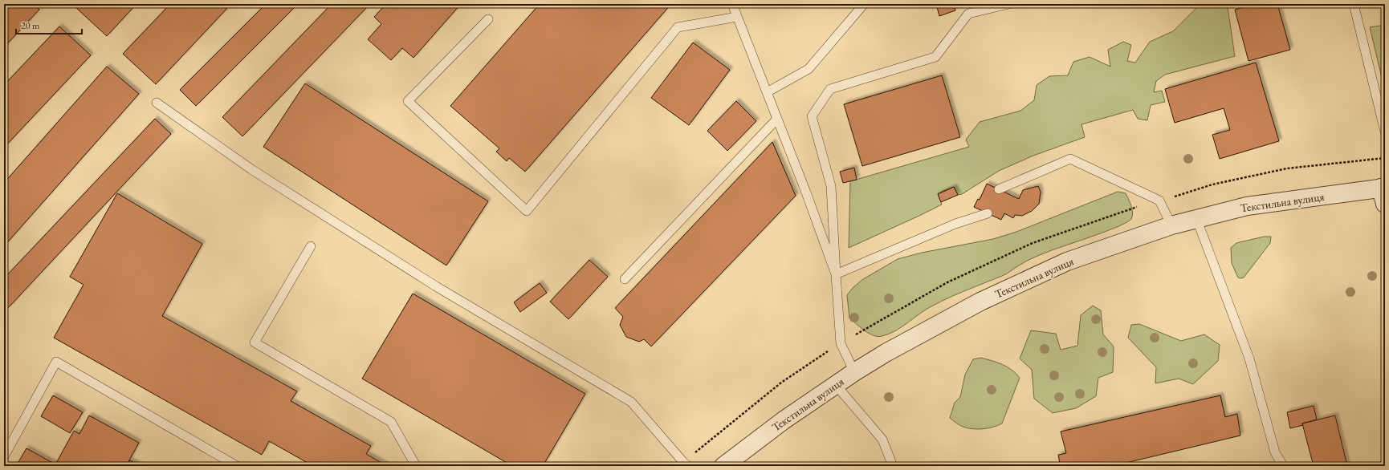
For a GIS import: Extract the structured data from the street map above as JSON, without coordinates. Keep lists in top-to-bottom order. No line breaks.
{"streets":{"street":["Текстильна вулиця"]},"scale_bar":"20 m"}
